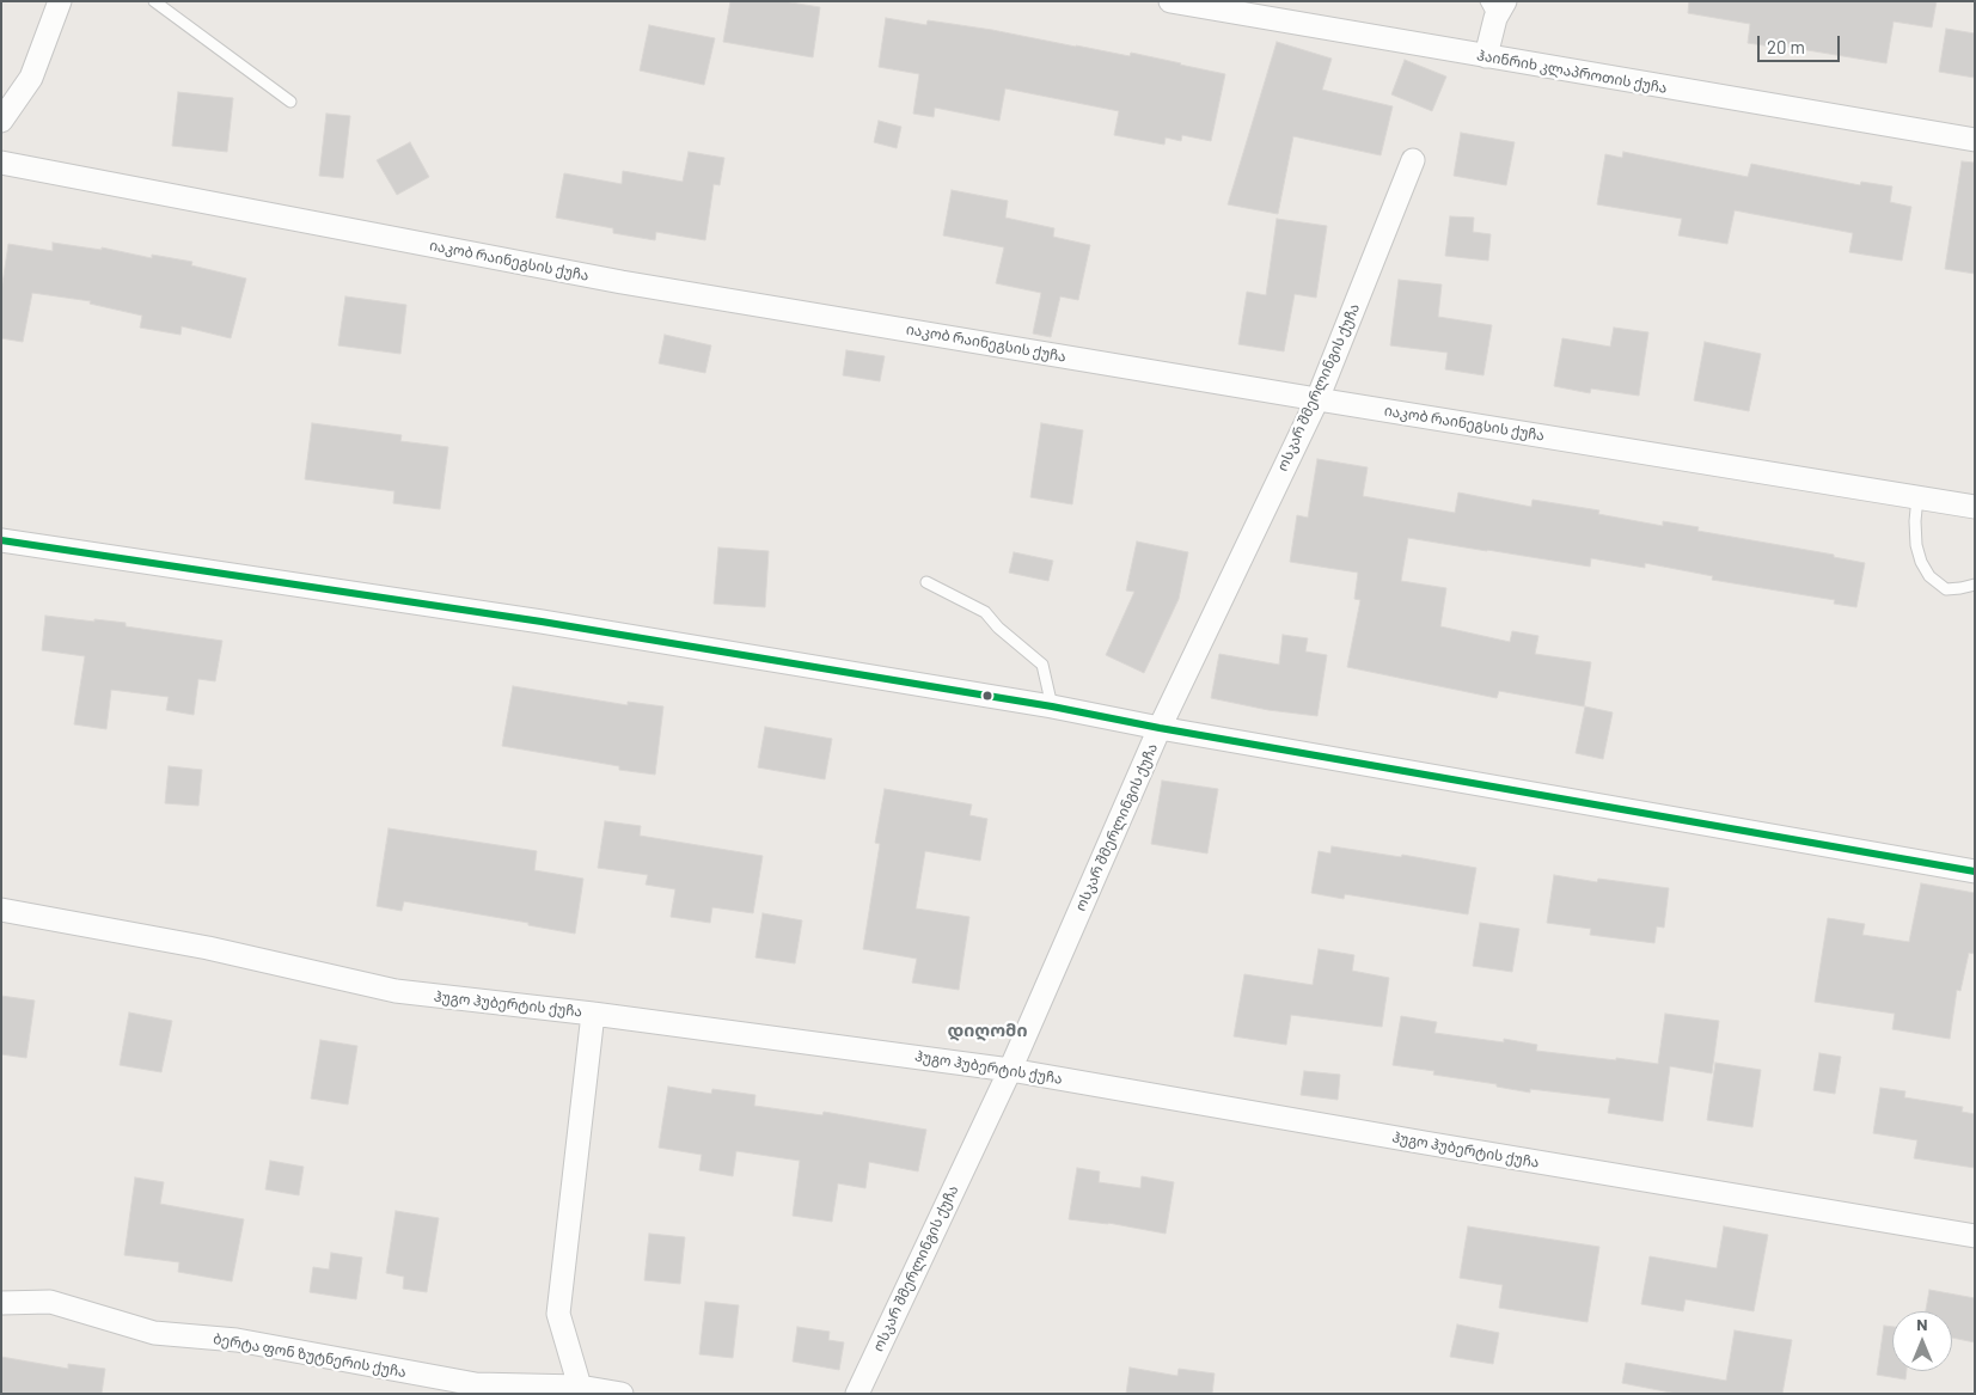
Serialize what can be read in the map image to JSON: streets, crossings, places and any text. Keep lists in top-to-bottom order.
{
  "streets": {
    "street": [
      "ჰაინრიხ კლაპროთის ქუჩა",
      "იაკობ რაინეგსის ქუჩა",
      "ოსკარ შმერლინგის ქუჩა",
      "ჰუგო ჰუბერტის ქუჩა",
      "ბერტა ფონ ზუტნერის ქუჩა"
    ]
  },
  "crossings": [
    ["იაკობ რაინეგსის ქუჩა", "ოსკარ შმერლინგის ქუჩა"],
    ["ოსკარ შმერლინგის ქუჩა", "ჰუგო ჰუბერტის ქუჩა"]
  ],
  "districts": ["დიღომი"],
  "scale_bar": "20 m",
  "north": "top"
}
